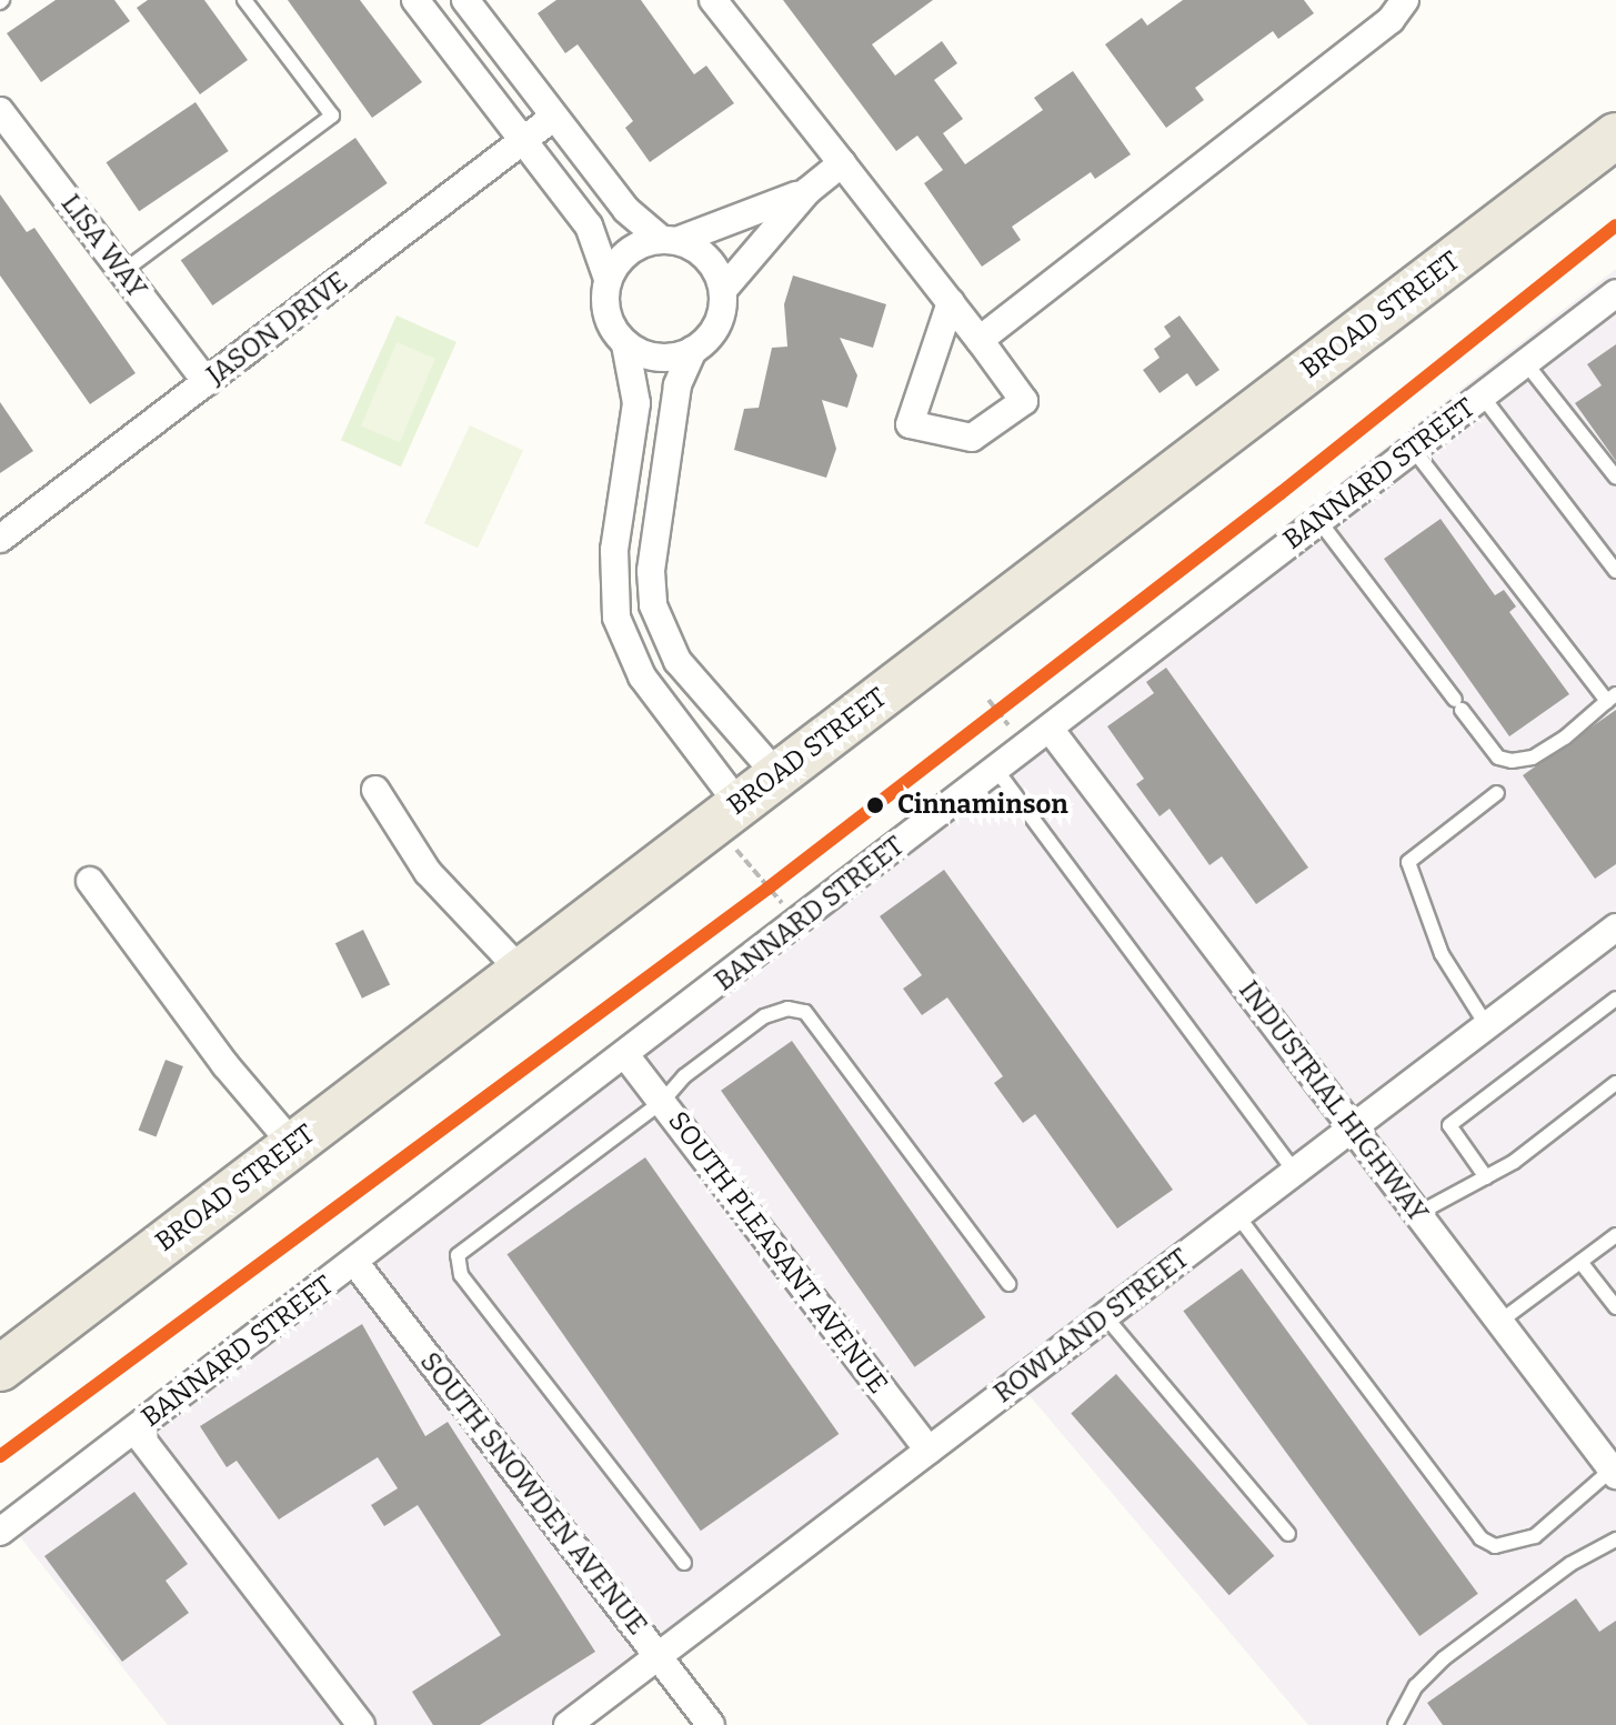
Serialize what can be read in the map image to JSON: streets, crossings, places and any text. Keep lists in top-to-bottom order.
{
  "streets": {
    "main road": ["BROAD STREET"],
    "street": [
      "LISA WAY",
      "JASON DRIVE",
      "BANNARD STREET",
      "INDUSTRIAL HIGHWAY",
      "SOUTH PLEASANT AVENUE",
      "ROWLAND STREET",
      "SOUTH SNOWDEN AVENUE"
    ]
  },
  "crossings": [
    ["LISA WAY", "JASON DRIVE"],
    ["BANNARD STREET", "INDUSTRIAL HIGHWAY"],
    ["BANNARD STREET", "SOUTH PLEASANT AVENUE"],
    ["BANNARD STREET", "SOUTH SNOWDEN AVENUE"],
    ["INDUSTRIAL HIGHWAY", "ROWLAND STREET"],
    ["SOUTH PLEASANT AVENUE", "ROWLAND STREET"],
    ["ROWLAND STREET", "SOUTH SNOWDEN AVENUE"]
  ],
  "places": ["Cinnaminson"]
}
